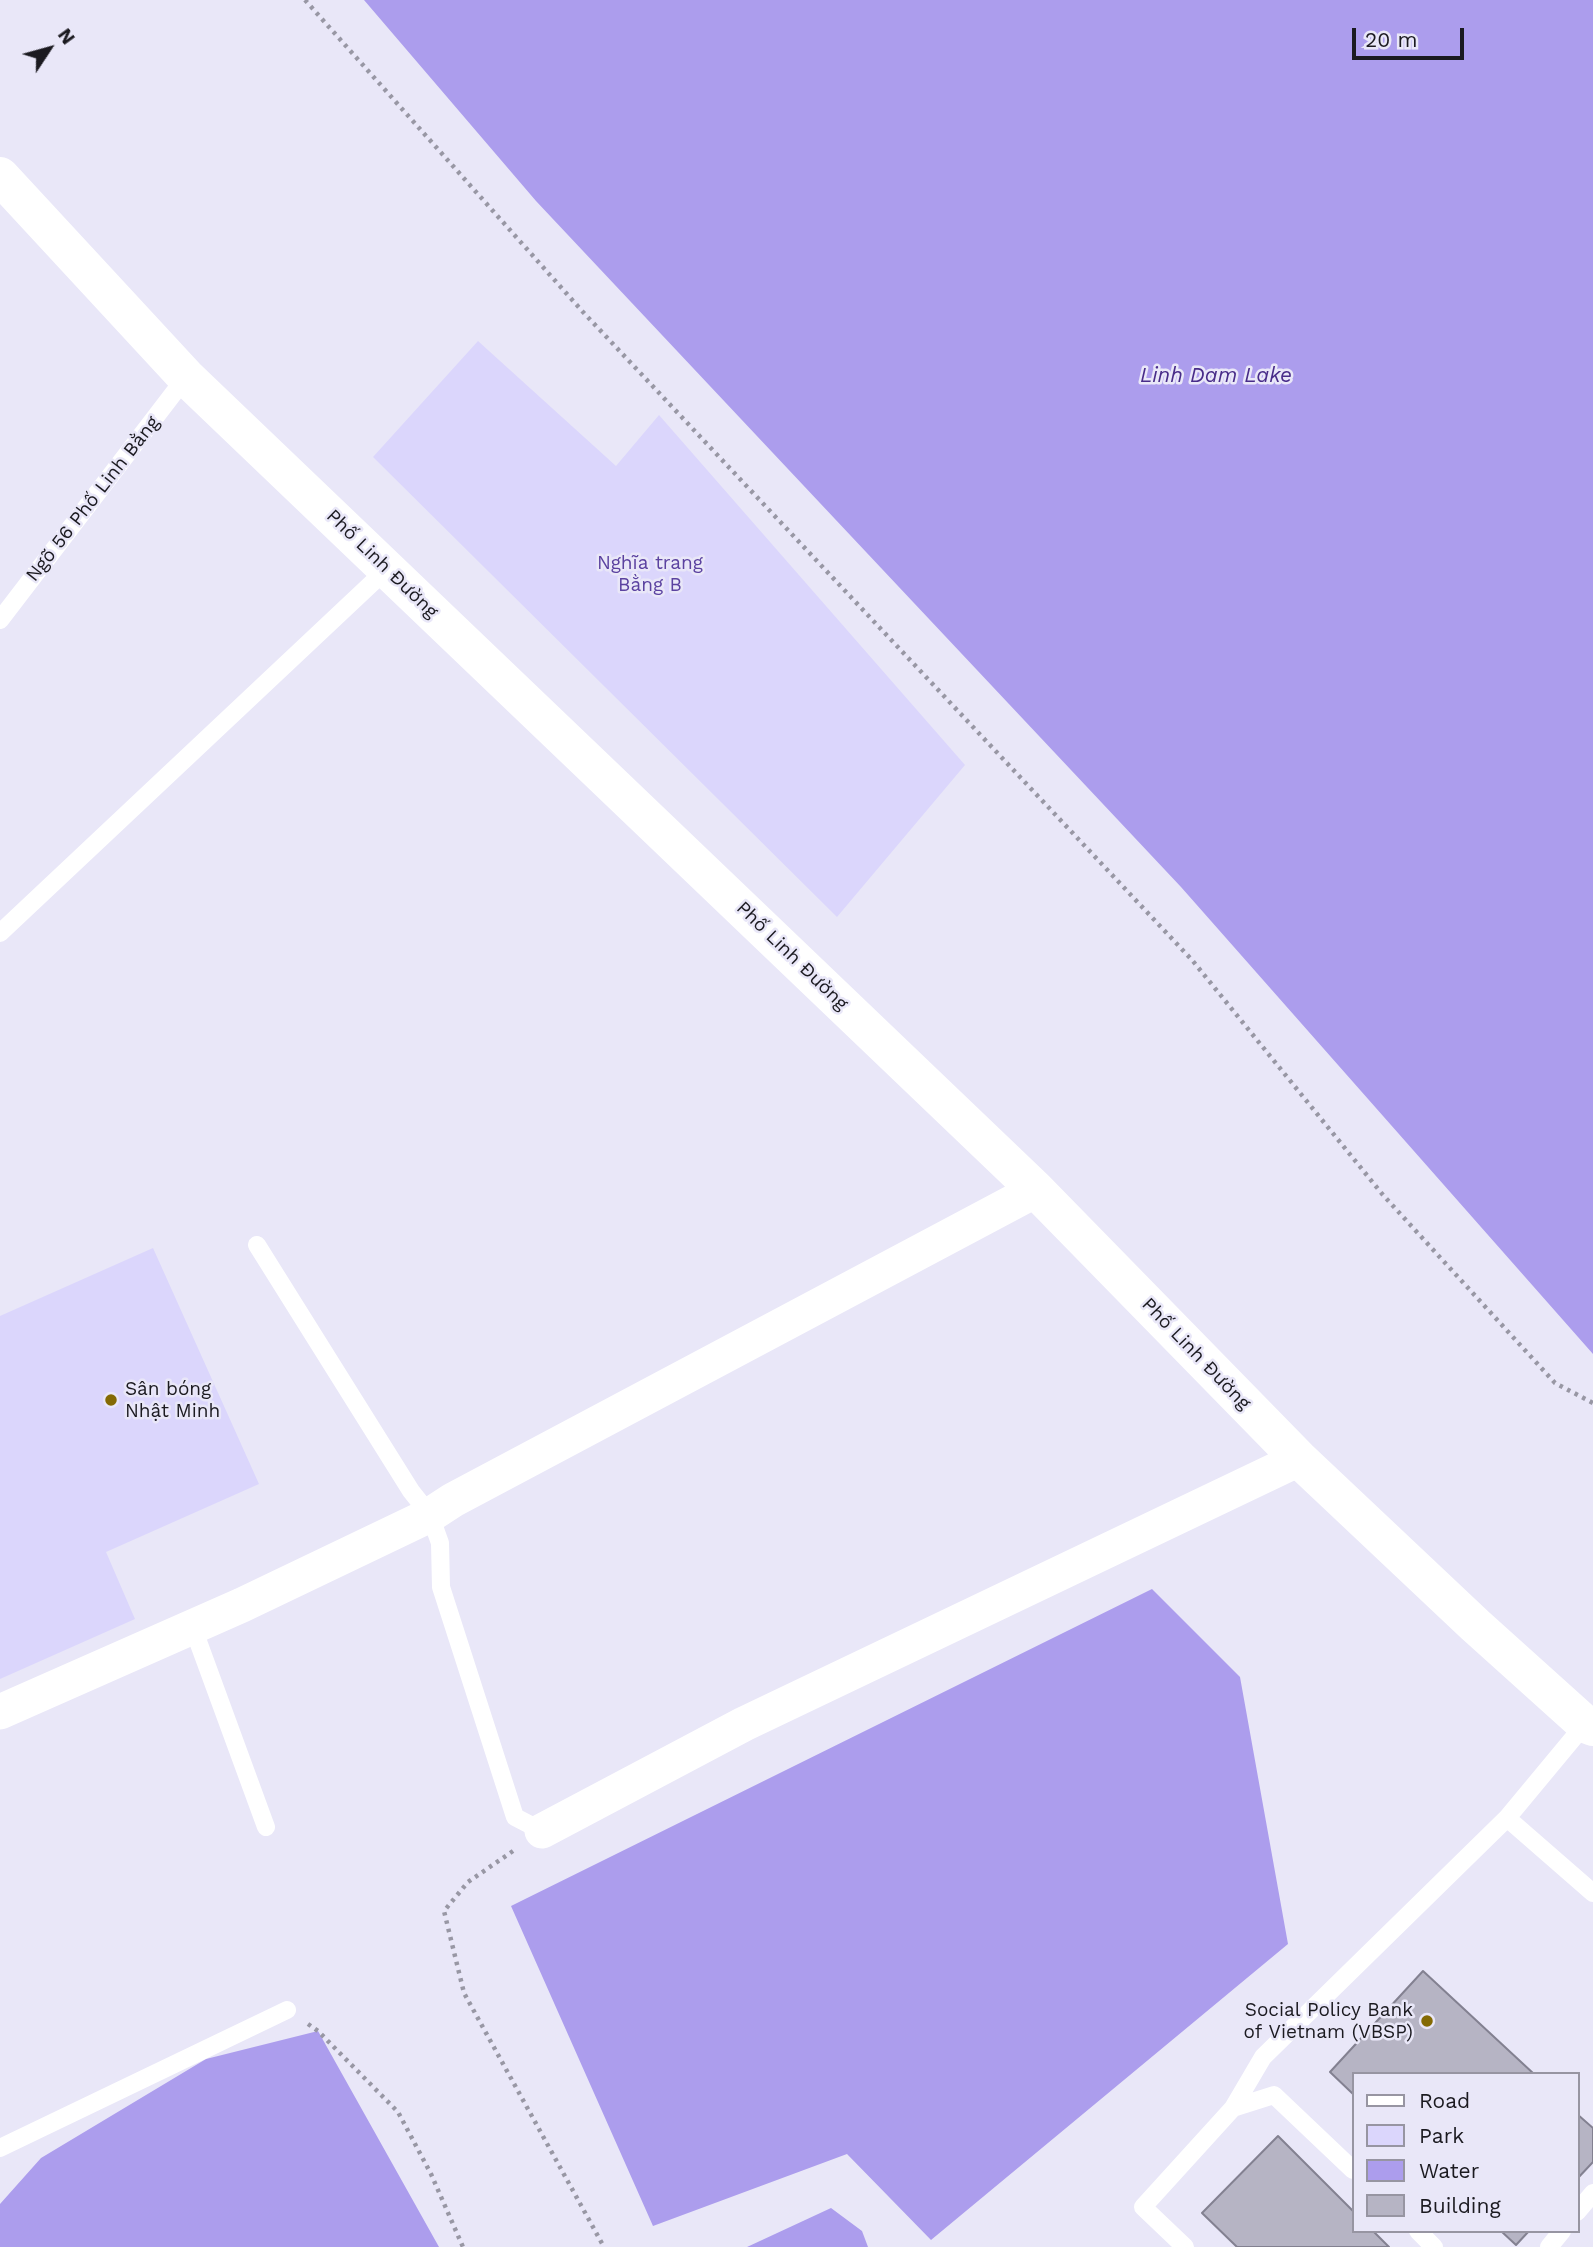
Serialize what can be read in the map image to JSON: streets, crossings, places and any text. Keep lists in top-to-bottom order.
{
  "streets": {
    "street": ["Phố Linh Đường"],
    "lane": ["Ngõ 56 Phố Linh Bằng"]
  },
  "crossings": [
    ["Ngõ 56 Phố Linh Bằng", "Phố Linh Đường"]
  ],
  "water": ["Linh Dam Lake"],
  "parks": ["Nghĩa trang Bằng B"],
  "places": ["Sân bóng Nhật Minh", "Social Policy Bank of Vietnam (VBSP)"],
  "legend": [
    "Road",
    "Park",
    "Water",
    "Building"
  ],
  "scale_bar": "20 m",
  "north": "top right"
}
